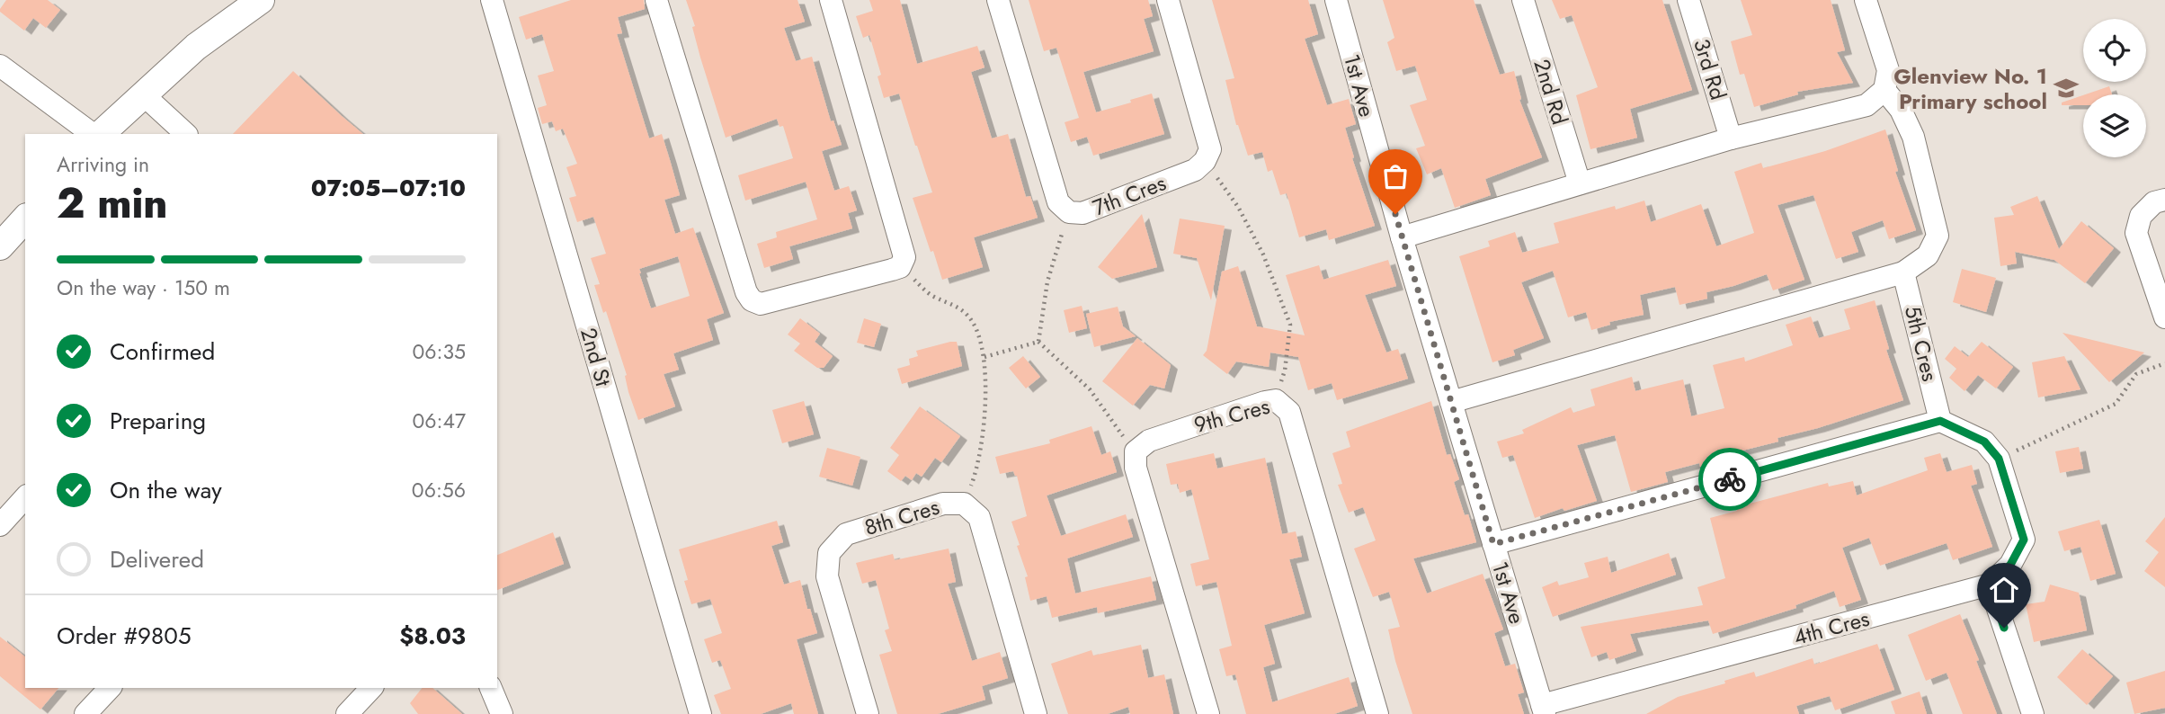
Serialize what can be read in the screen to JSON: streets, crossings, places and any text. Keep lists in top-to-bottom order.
{
  "streets": {
    "street": [
      "3rd Rd",
      "1st Ave",
      "2nd Rd",
      "7th Cres",
      "5th Cres",
      "2nd St",
      "9th Cres",
      "8th Cres",
      "4th Cres"
    ]
  },
  "crossings": [
    ["1st Ave", "4th Cres"]
  ],
  "places": {
    "school or university": ["Glenview No. 1 Primary school"]
  },
  "page": {
    "heading": ["2 min", "Arriving in", "07:05–07:10"],
    "panel": ["Order #9805", "$8.03"],
    "bar": "On the way · 150 m",
    "list": [
      ["Confirmed", "06:35"],
      ["Preparing", "06:47"],
      ["On the way", "06:56"],
      "Delivered"
    ]
  }
}
